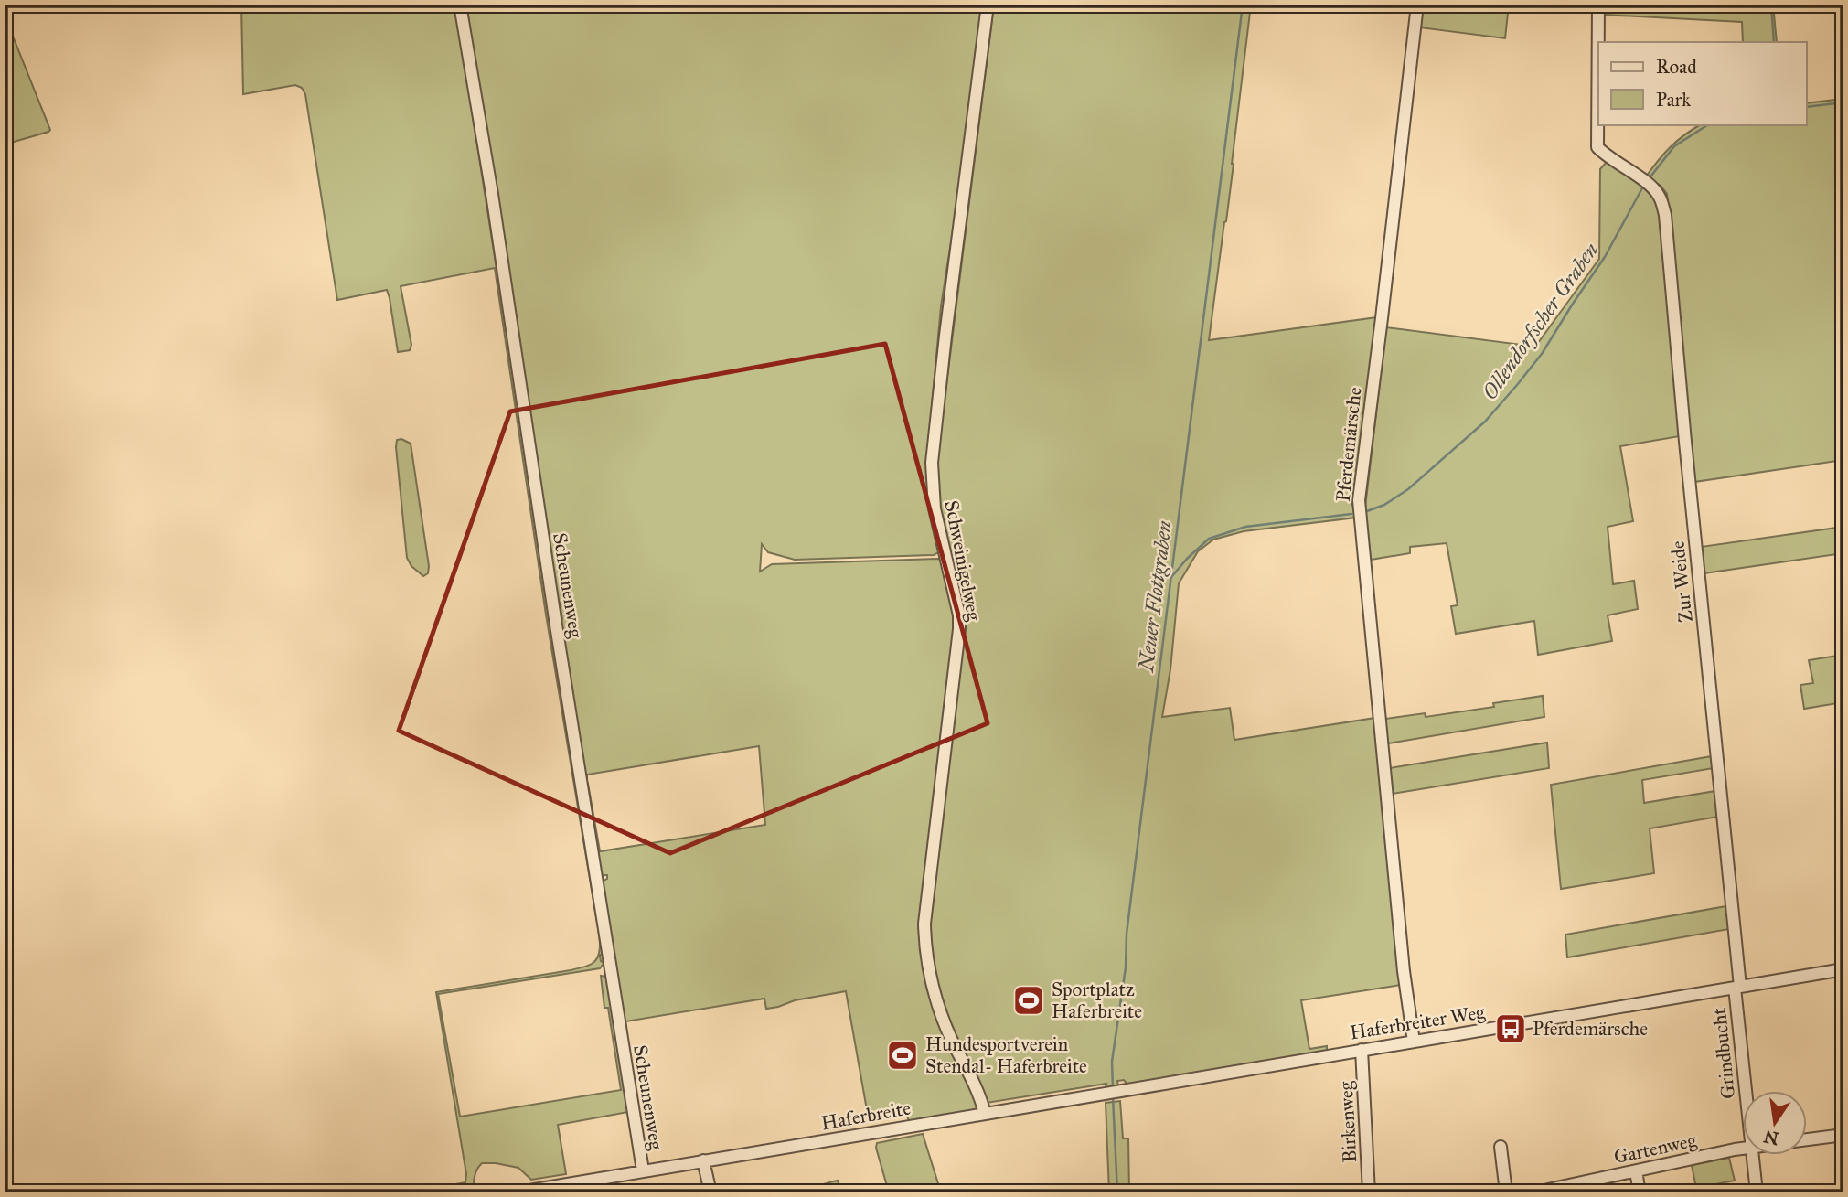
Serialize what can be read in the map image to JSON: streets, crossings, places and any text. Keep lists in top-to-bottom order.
{
  "streets": {
    "street": [
      "Pferdemärsche",
      "Schweinigelweg",
      "Zur Weide",
      "Scheunenweg",
      "Haferbreiter Weg",
      "Grindbucht",
      "Haferbreite",
      "Birkenweg",
      "Gartenweg"
    ]
  },
  "crossings": [
    ["Pferdemärsche", "Haferbreiter Weg"],
    ["Schweinigelweg", "Haferbreite"],
    ["Zur Weide", "Haferbreiter Weg"],
    ["Zur Weide", "Grindbucht"],
    ["Scheunenweg", "Haferbreite"],
    ["Haferbreiter Weg", "Grindbucht"],
    ["Haferbreiter Weg", "Haferbreite"],
    ["Haferbreiter Weg", "Birkenweg"]
  ],
  "water": ["Ollendorfscher Graben", "Neuer Flottgraben"],
  "places": {
    "sports": ["Sportplatz Haferbreite", "Hundesportverein Stendal- Haferbreite"],
    "bus stop": ["Pferdemärsche"]
  },
  "legend": ["Road", "Park"],
  "north": "bottom"
}
